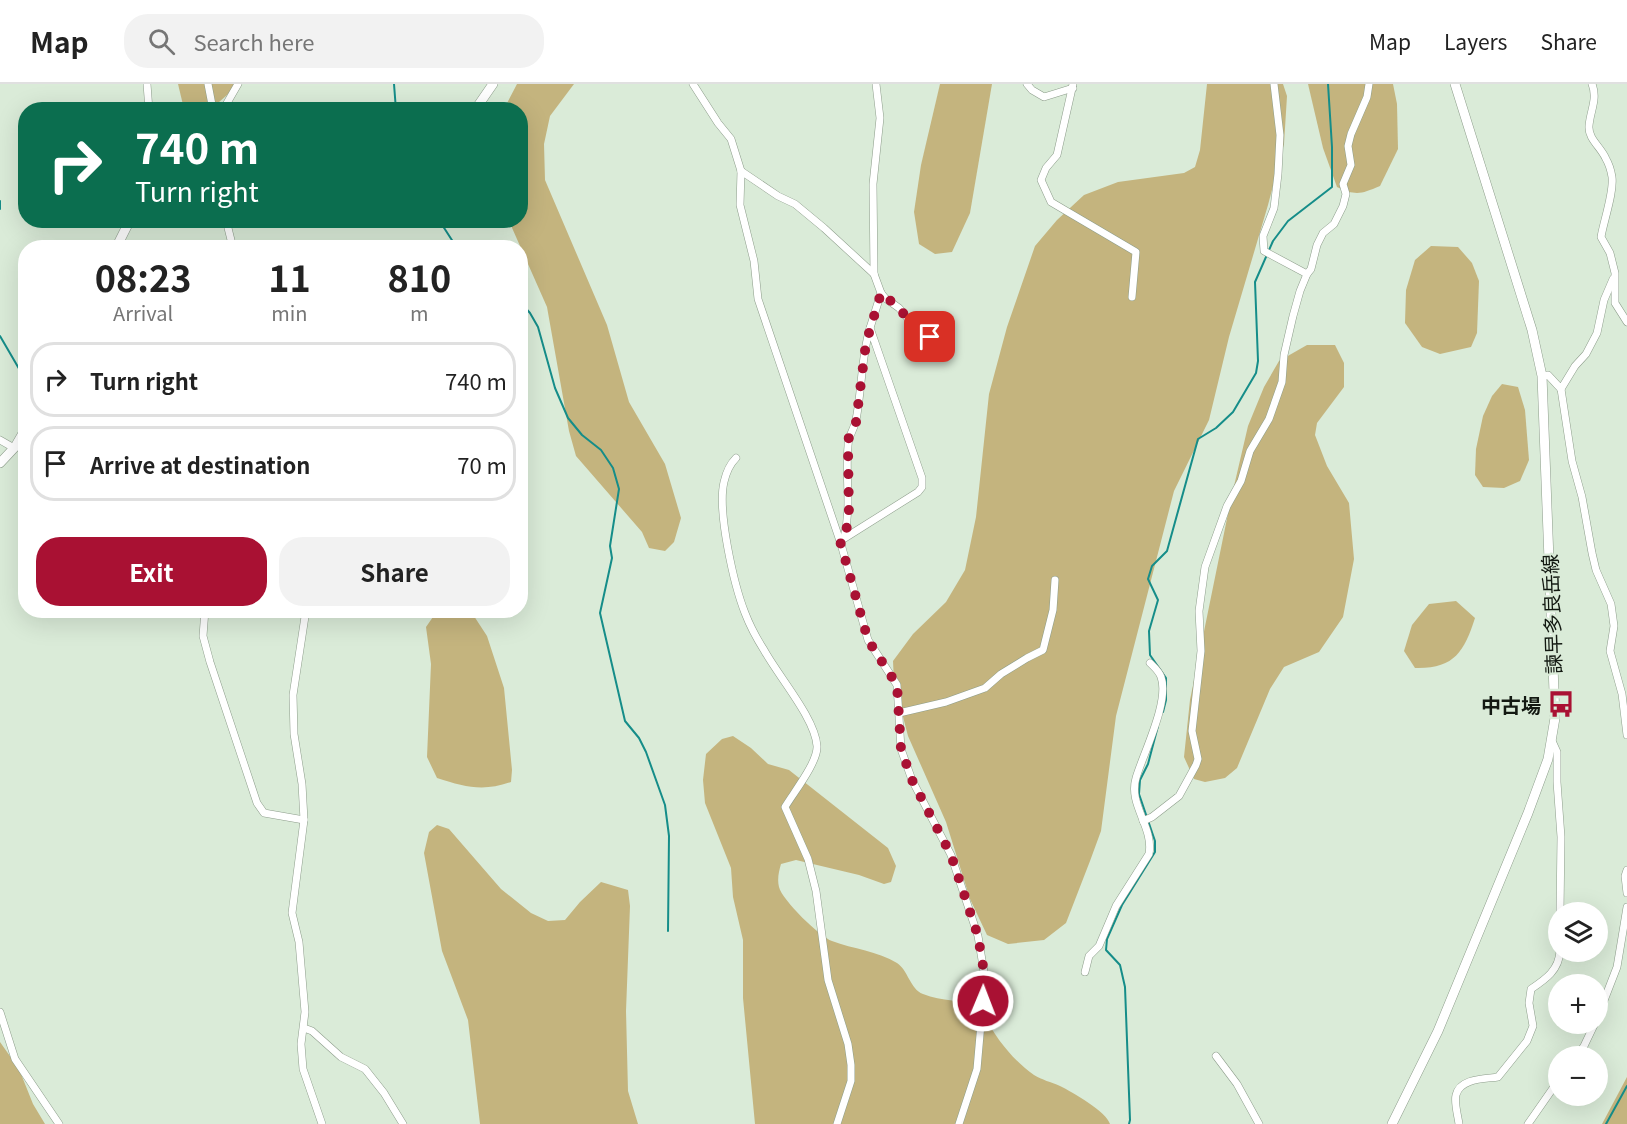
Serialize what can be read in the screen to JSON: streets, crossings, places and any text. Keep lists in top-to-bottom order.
{
  "streets": {
    "main road": ["諫早多良岳線"]
  },
  "places": {
    "bus stop": ["中古場"]
  },
  "page": {
    "header": "Map",
    "search": "Search here",
    "nav": ["Map", "Layers", "Share"],
    "turn": ["740 m", "Turn right"],
    "eta": [
      "08:23",
      "Arrival",
      "11",
      "min",
      "810",
      "m"
    ],
    "list": [
      {
        "name": "Turn right",
        "value": "740 m"
      },
      {
        "name": "Arrive at destination",
        "value": "70 m"
      }
    ],
    "buttons": ["Exit", "Share"],
    "map_buttons": ["+", "−"]
  }
}
